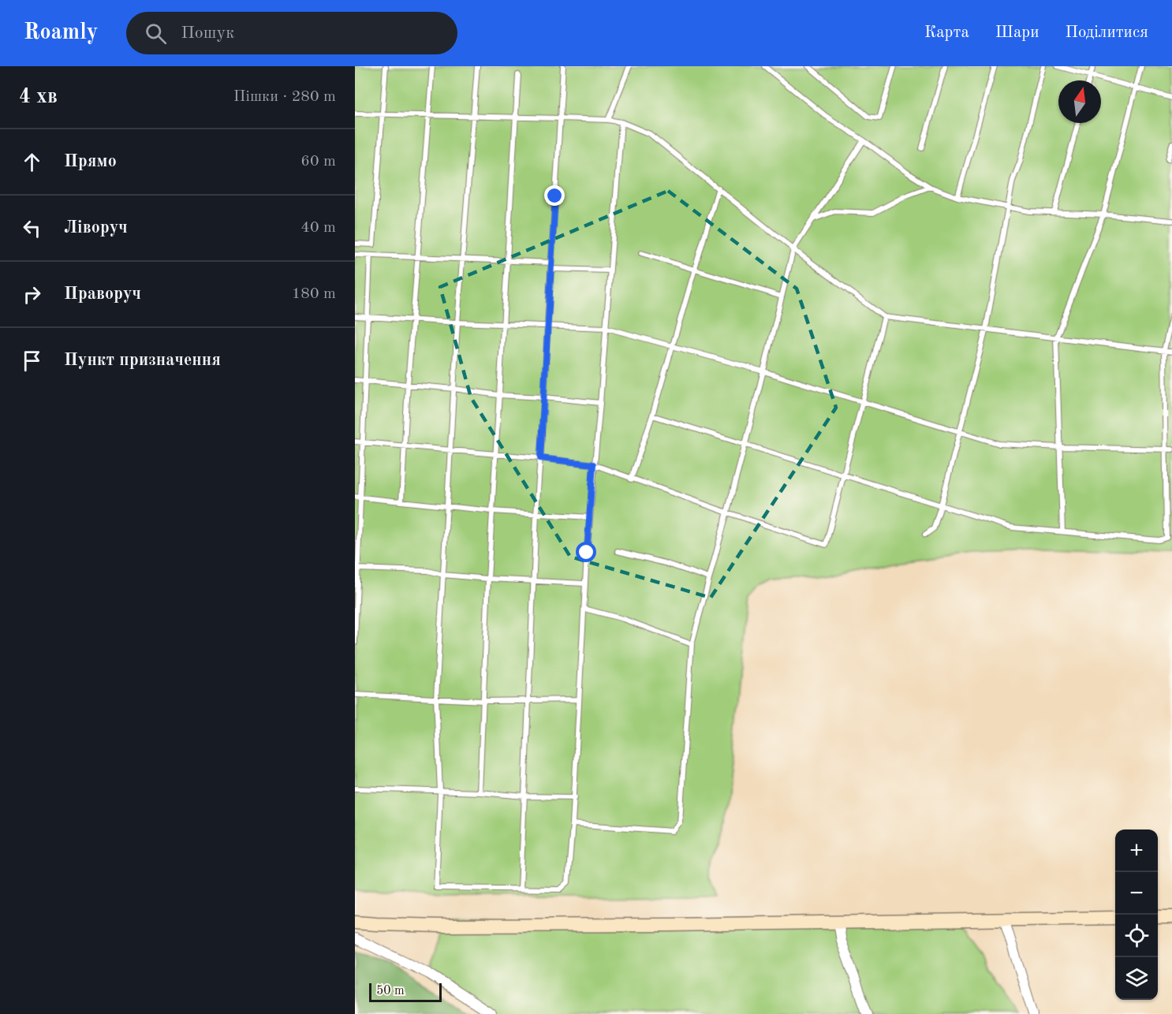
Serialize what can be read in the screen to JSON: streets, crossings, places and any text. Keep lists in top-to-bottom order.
{
  "scale_bar": "50 m",
  "north": "top",
  "page": {
    "header": "Roamly",
    "search": "Пошук",
    "nav": ["Карта", "Шари", "Поділитися"],
    "heading": ["4 хв", "Пішки · 280 m"],
    "list": [
      ["Прямо", "60 m"],
      ["Ліворуч", "40 m"],
      ["Праворуч", "180 m"],
      "Пункт призначення"
    ],
    "map_buttons": ["+", "−"],
    "scale": "50 m"
  }
}
